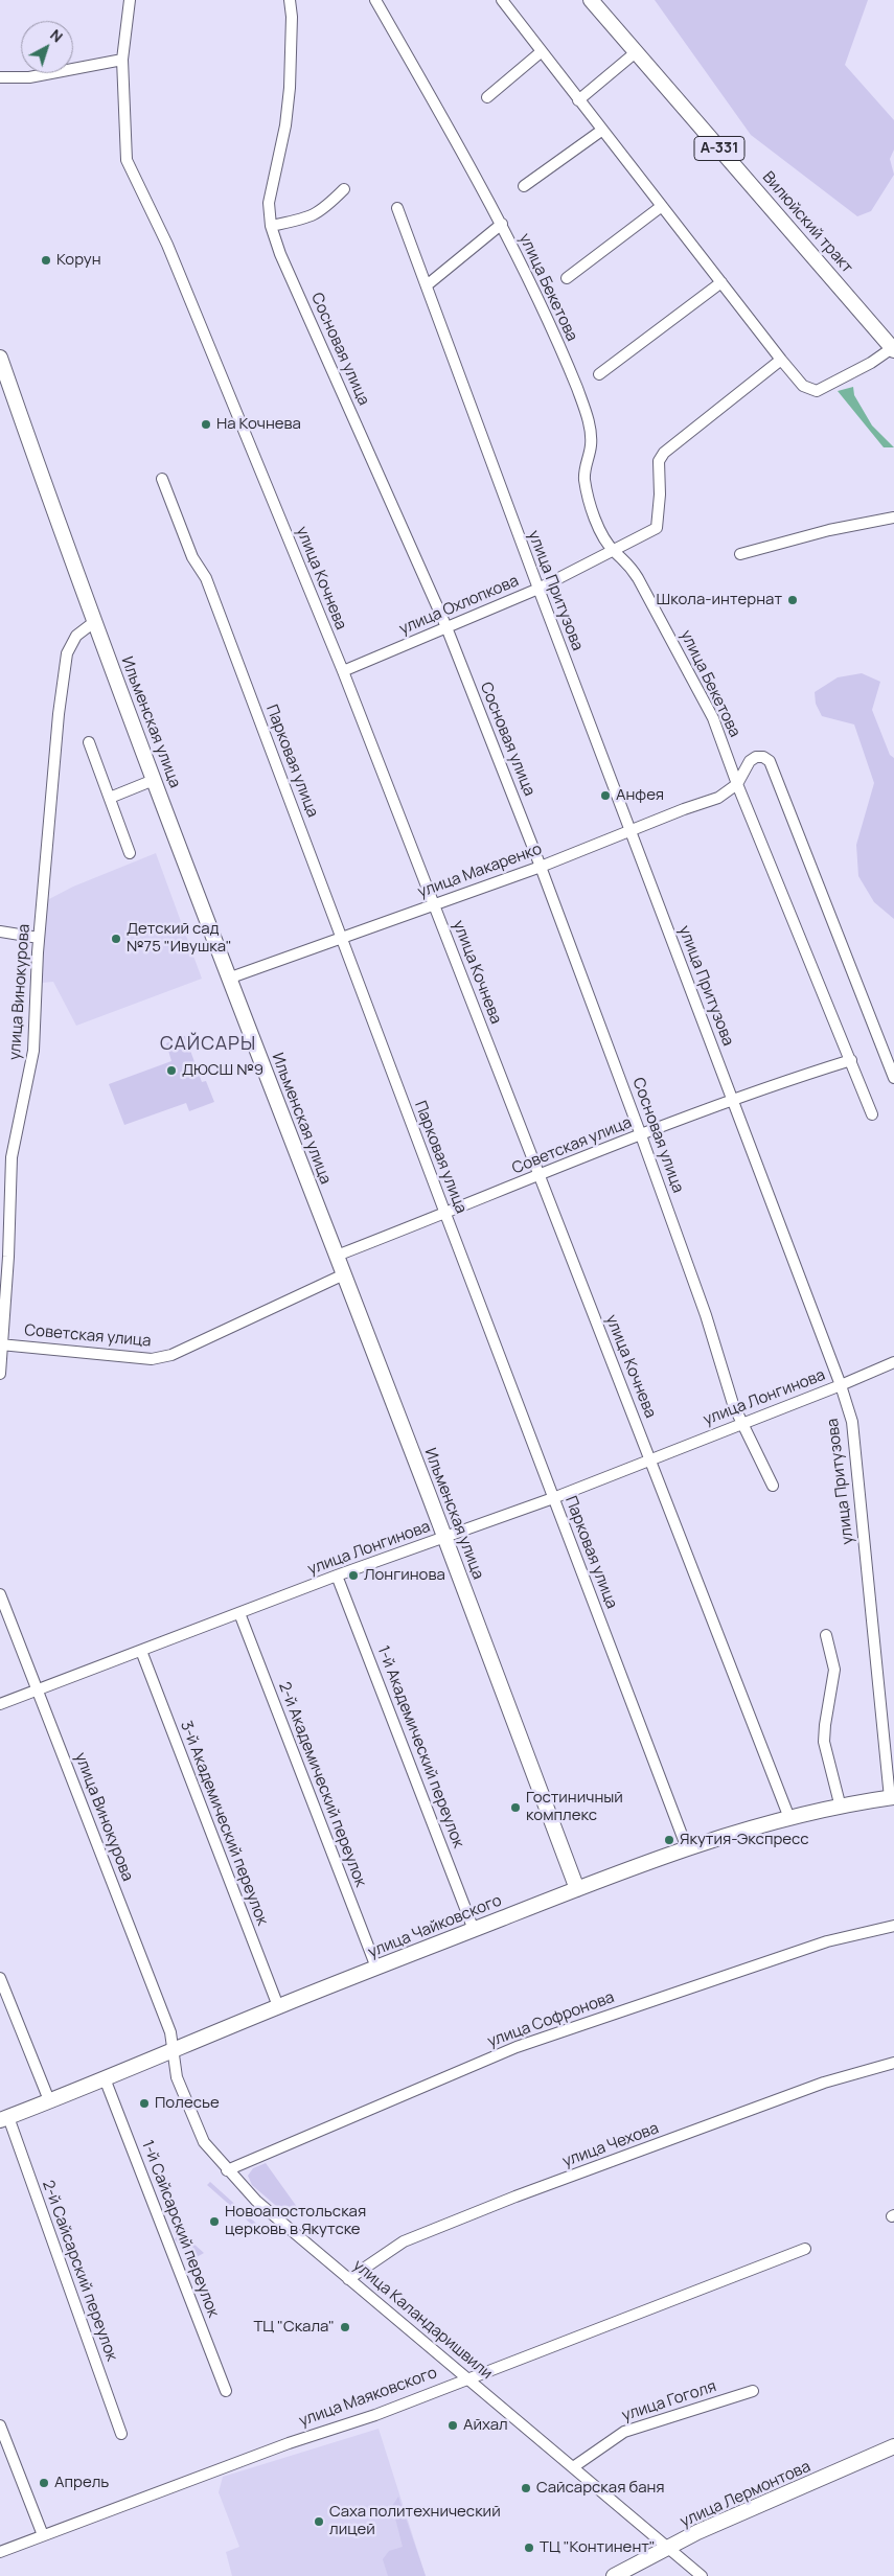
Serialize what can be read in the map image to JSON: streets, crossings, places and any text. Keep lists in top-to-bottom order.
{
  "streets": {
    "main road": [
      "А-331",
      "Вилюйский тракт",
      "Ильменская улица",
      "улица Чайковского",
      "улица Лермонтова"
    ],
    "street": [
      "улица Бекетова",
      "Сосновая улица",
      "улица Кочнева",
      "улица Притузова",
      "улица Охлопкова",
      "Парковая улица",
      "улица Макаренко",
      "улица Винокурова",
      "Советская улица",
      "улица Лонгинова",
      "1-й Академический переулок",
      "2-й Академический переулок",
      "3-й Академический переулок",
      "улица Софронова",
      "улица Чехова",
      "1-й Сайсарский переулок",
      "2-й Сайсарский переулок",
      "улица Каландаришвили",
      "улица Маяковского",
      "улица Гоголя"
    ]
  },
  "crossings": [
    ["улица Бекетова", "улица Охлопкова"],
    ["улица Бекетова", "улица Макаренко"],
    ["улица Бекетова", "Советская улица"],
    ["Сосновая улица", "улица Охлопкова"],
    ["Сосновая улица", "улица Макаренко"],
    ["Сосновая улица", "Советская улица"],
    ["Сосновая улица", "улица Лонгинова"],
    ["улица Кочнева", "улица Охлопкова"],
    ["улица Кочнева", "улица Макаренко"],
    ["улица Кочнева", "Советская улица"],
    ["улица Кочнева", "улица Лонгинова"],
    ["улица Кочнева", "улица Чайковского"],
    ["улица Притузова", "улица Охлопкова"],
    ["улица Притузова", "улица Макаренко"],
    ["улица Притузова", "Советская улица"],
    ["улица Притузова", "улица Лонгинова"],
    ["улица Притузова", "улица Чайковского"],
    ["Ильменская улица", "улица Макаренко"],
    ["Ильменская улица", "улица Винокурова"],
    ["Ильменская улица", "Советская улица"],
    ["Ильменская улица", "улица Лонгинова"],
    ["Ильменская улица", "улица Чайковского"],
    ["Парковая улица", "улица Макаренко"],
    ["Парковая улица", "Советская улица"],
    ["Парковая улица", "улица Лонгинова"],
    ["Парковая улица", "улица Чайковского"],
    ["улица Винокурова", "Советская улица"],
    ["улица Винокурова", "улица Лонгинова"],
    ["улица Винокурова", "улица Чайковского"],
    ["улица Винокурова", "улица Каландаришвили"],
    ["улица Лонгинова", "1-й Академический переулок"],
    ["улица Лонгинова", "2-й Академический переулок"],
    ["улица Лонгинова", "3-й Академический переулок"],
    ["1-й Академический переулок", "улица Чайковского"],
    ["2-й Академический переулок", "улица Чайковского"],
    ["3-й Академический переулок", "улица Чайковского"],
    ["улица Чайковского", "1-й Сайсарский переулок"],
    ["улица Чайковского", "2-й Сайсарский переулок"],
    ["улица Чайковского", "улица Каландаришвили"],
    ["улица Софронова", "улица Каландаришвили"],
    ["улица Чехова", "улица Каландаришвили"],
    ["улица Каландаришвили", "улица Маяковского"],
    ["улица Каландаришвили", "улица Гоголя"],
    ["улица Каландаришвили", "улица Лермонтова"]
  ],
  "districts": ["САЙСАРЫ"],
  "places": [
    "Корун",
    "На Кочнева",
    "Школа-интернат",
    "Анфея",
    "Детский сад №75 \"Ивушка\"",
    "ДЮСШ №9",
    "Лонгинова",
    "Гостиничный комплекс",
    "Якутия-Экспресс",
    "Полесье",
    "Новоапостольская церковь в Якутске",
    "ТЦ \"Скала\"",
    "Айхал",
    "Апрель",
    "Сайсарская баня",
    "Саха политехнический лицей",
    "ТЦ \"Континент\""
  ],
  "north": "top right"
}
